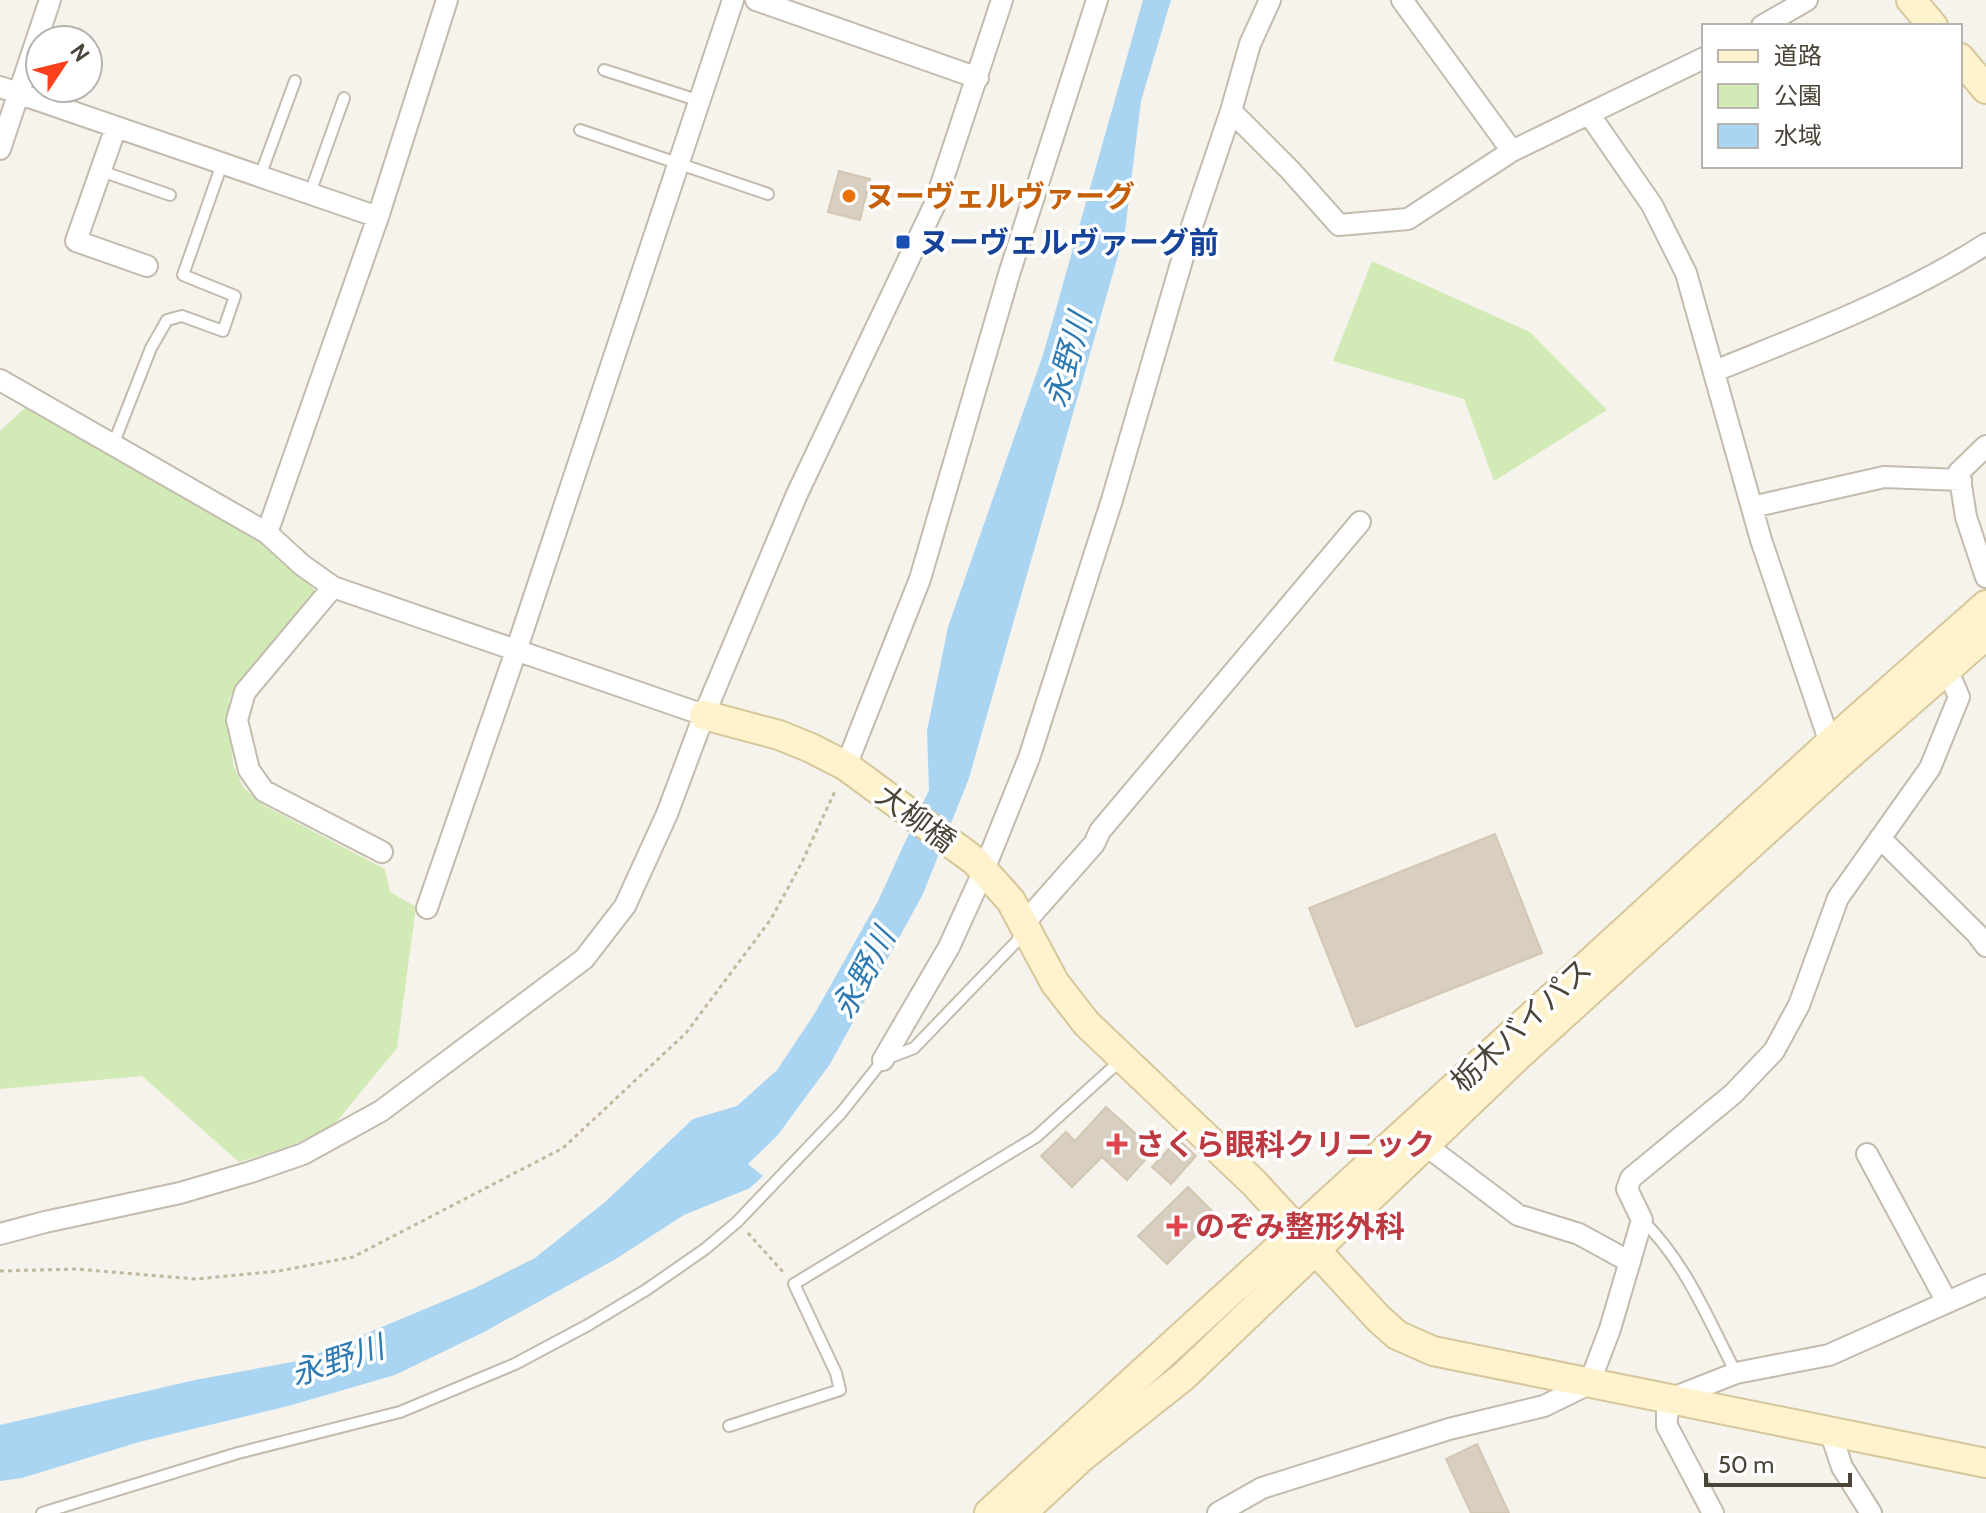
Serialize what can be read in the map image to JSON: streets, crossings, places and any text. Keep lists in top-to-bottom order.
{
  "streets": {
    "main road": ["大柳橋", "栃木バイパス"]
  },
  "crossings": [
    ["大柳橋", "栃木バイパス"]
  ],
  "water": ["永野川"],
  "places": {
    "other": ["ヌーヴェルヴァーグ"],
    "transit": ["ヌーヴェルヴァーグ前"],
    "health": ["さくら眼科クリニック", "のぞみ整形外科"]
  },
  "legend": ["道路", "公園", "水域"],
  "scale_bar": "50 m",
  "north": "top right"
}
